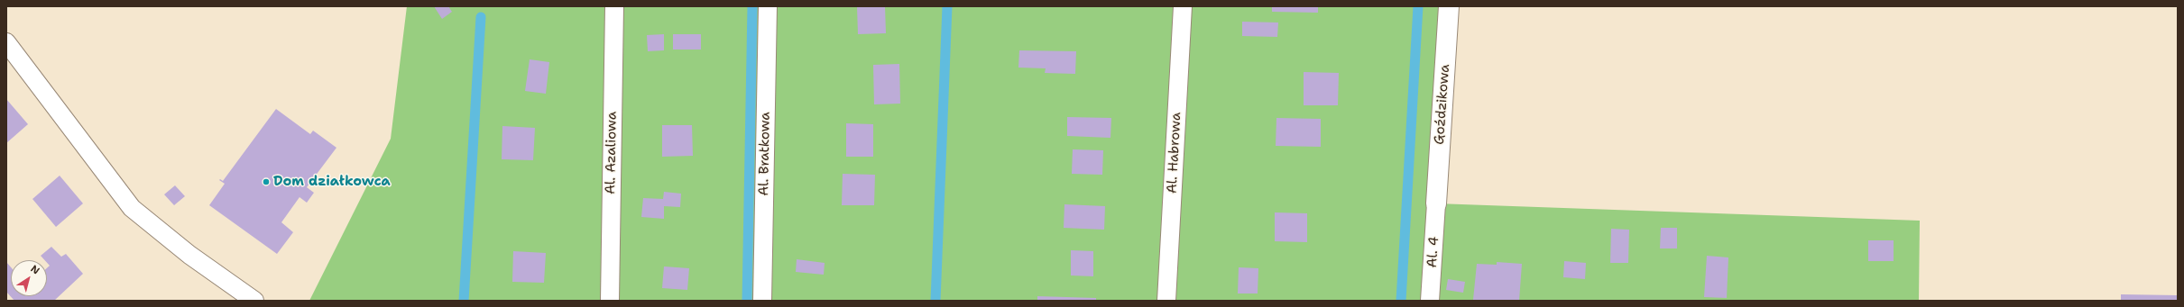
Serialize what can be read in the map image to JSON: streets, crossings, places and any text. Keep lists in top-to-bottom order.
{
  "streets": {
    "street": ["Goździkowa"],
    "lane": [
      "Al. Azaliowa",
      "Al. Habrowa",
      "Al. Bratkowa",
      "Al. 4"
    ]
  },
  "crossings": [
    ["Goździkowa", "Al. 4"]
  ],
  "places": ["Dom działkowca"],
  "north": "top right"
}
